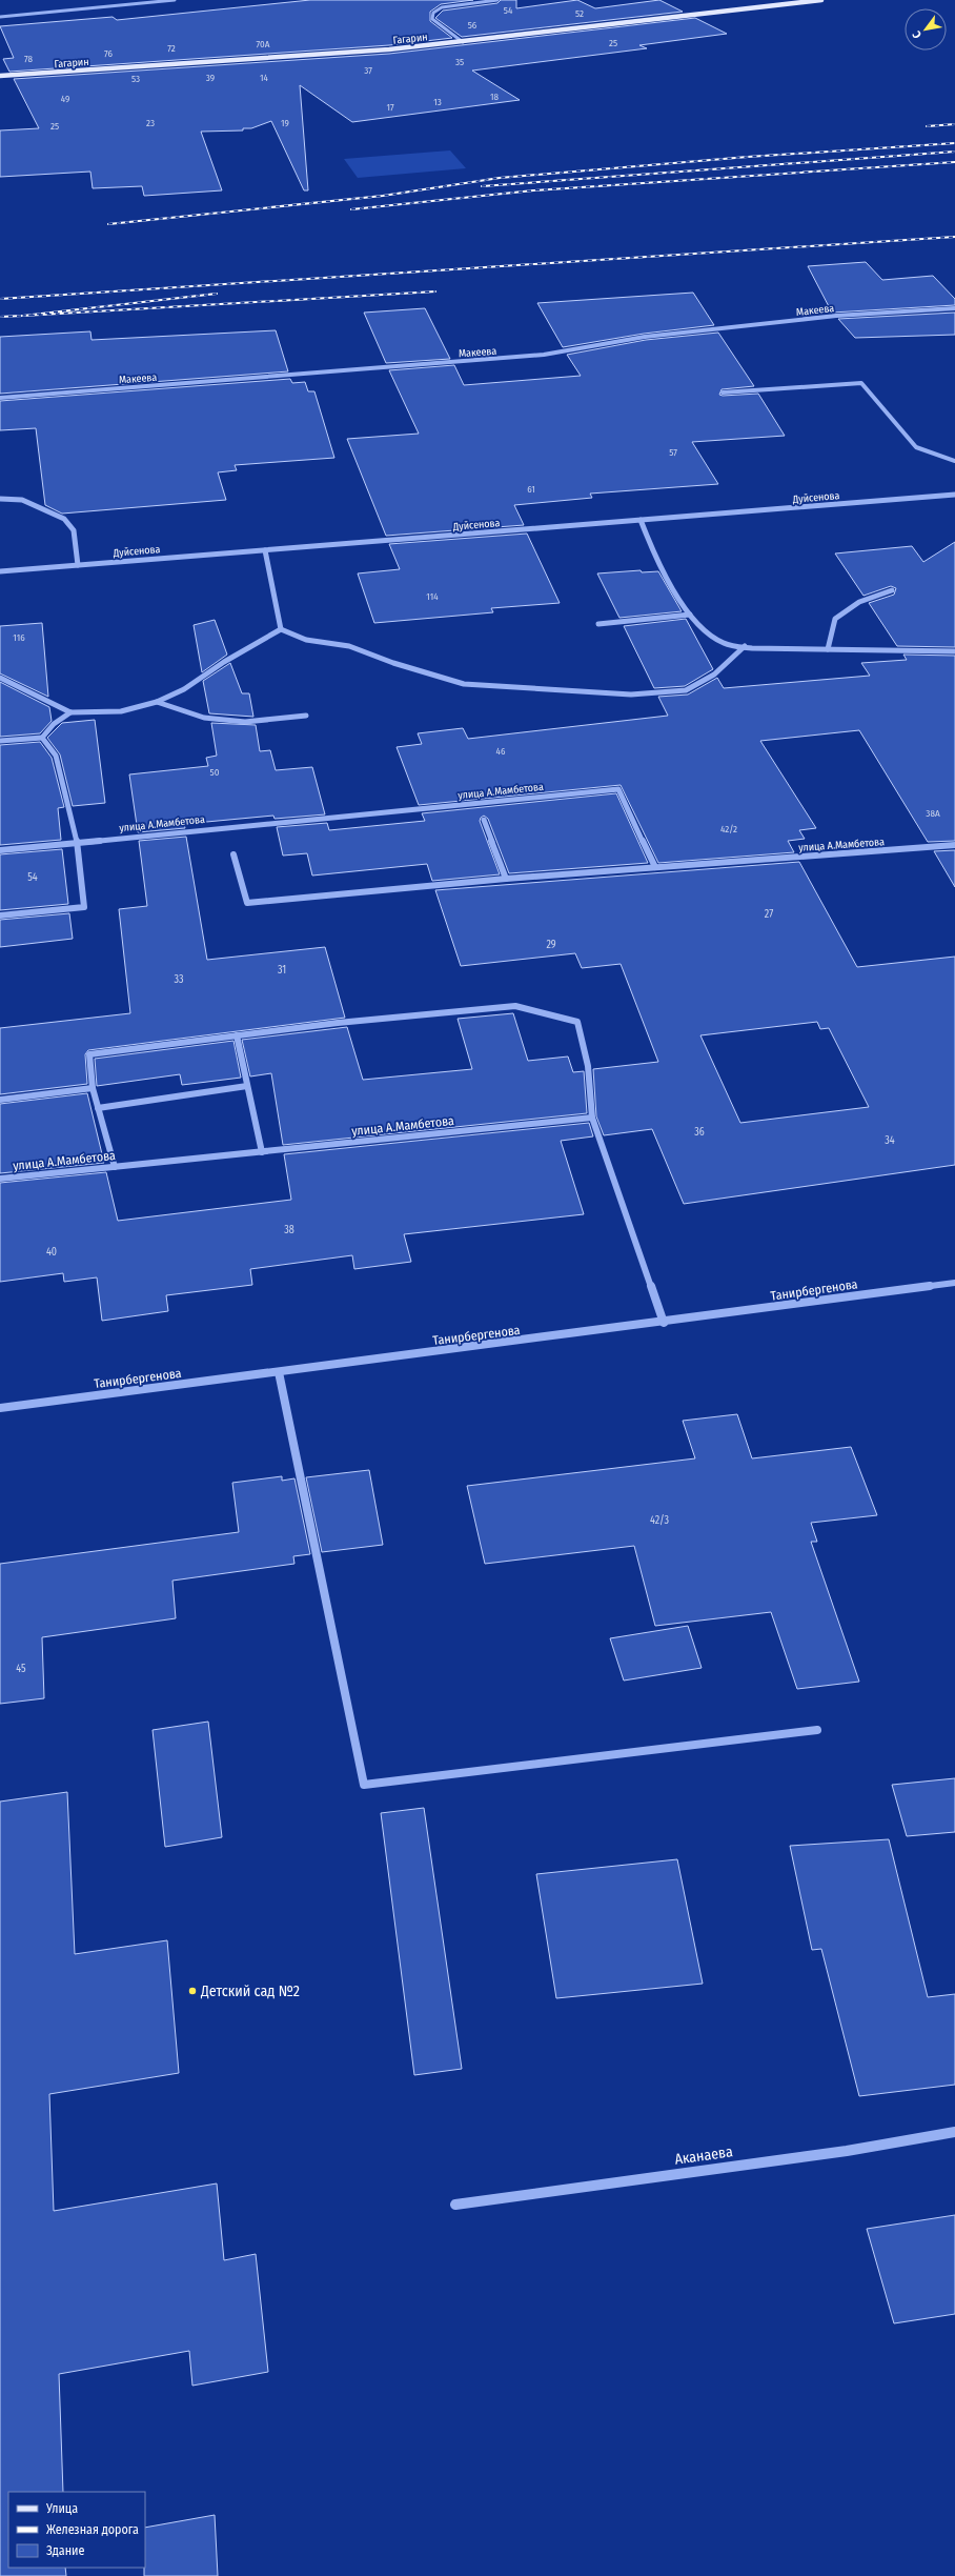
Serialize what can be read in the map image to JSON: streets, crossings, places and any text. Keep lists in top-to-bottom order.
{
  "streets": {
    "main road": ["Гагарин"],
    "street": [
      "Макеева",
      "Дуйсенова",
      "улица А.Мамбетова",
      "Танирбергенова",
      "Аканаева"
    ]
  },
  "places": ["Детский сад №2"],
  "house_numbers": [
    "54",
    "52",
    "56",
    "25",
    "70А",
    "72",
    "76",
    "78",
    "35",
    "37",
    "39",
    "14",
    "53",
    "18",
    "49",
    "13",
    "17",
    "23",
    "19",
    "25",
    "57",
    "61",
    "114",
    "116",
    "46",
    "50",
    "38А",
    "42/2",
    "54",
    "27",
    "29",
    "31",
    "33",
    "36",
    "34",
    "38",
    "40",
    "42/3",
    "45"
  ],
  "legend": ["Улица", "Железная дорога", "Здание"],
  "north": "bottom left"
}
